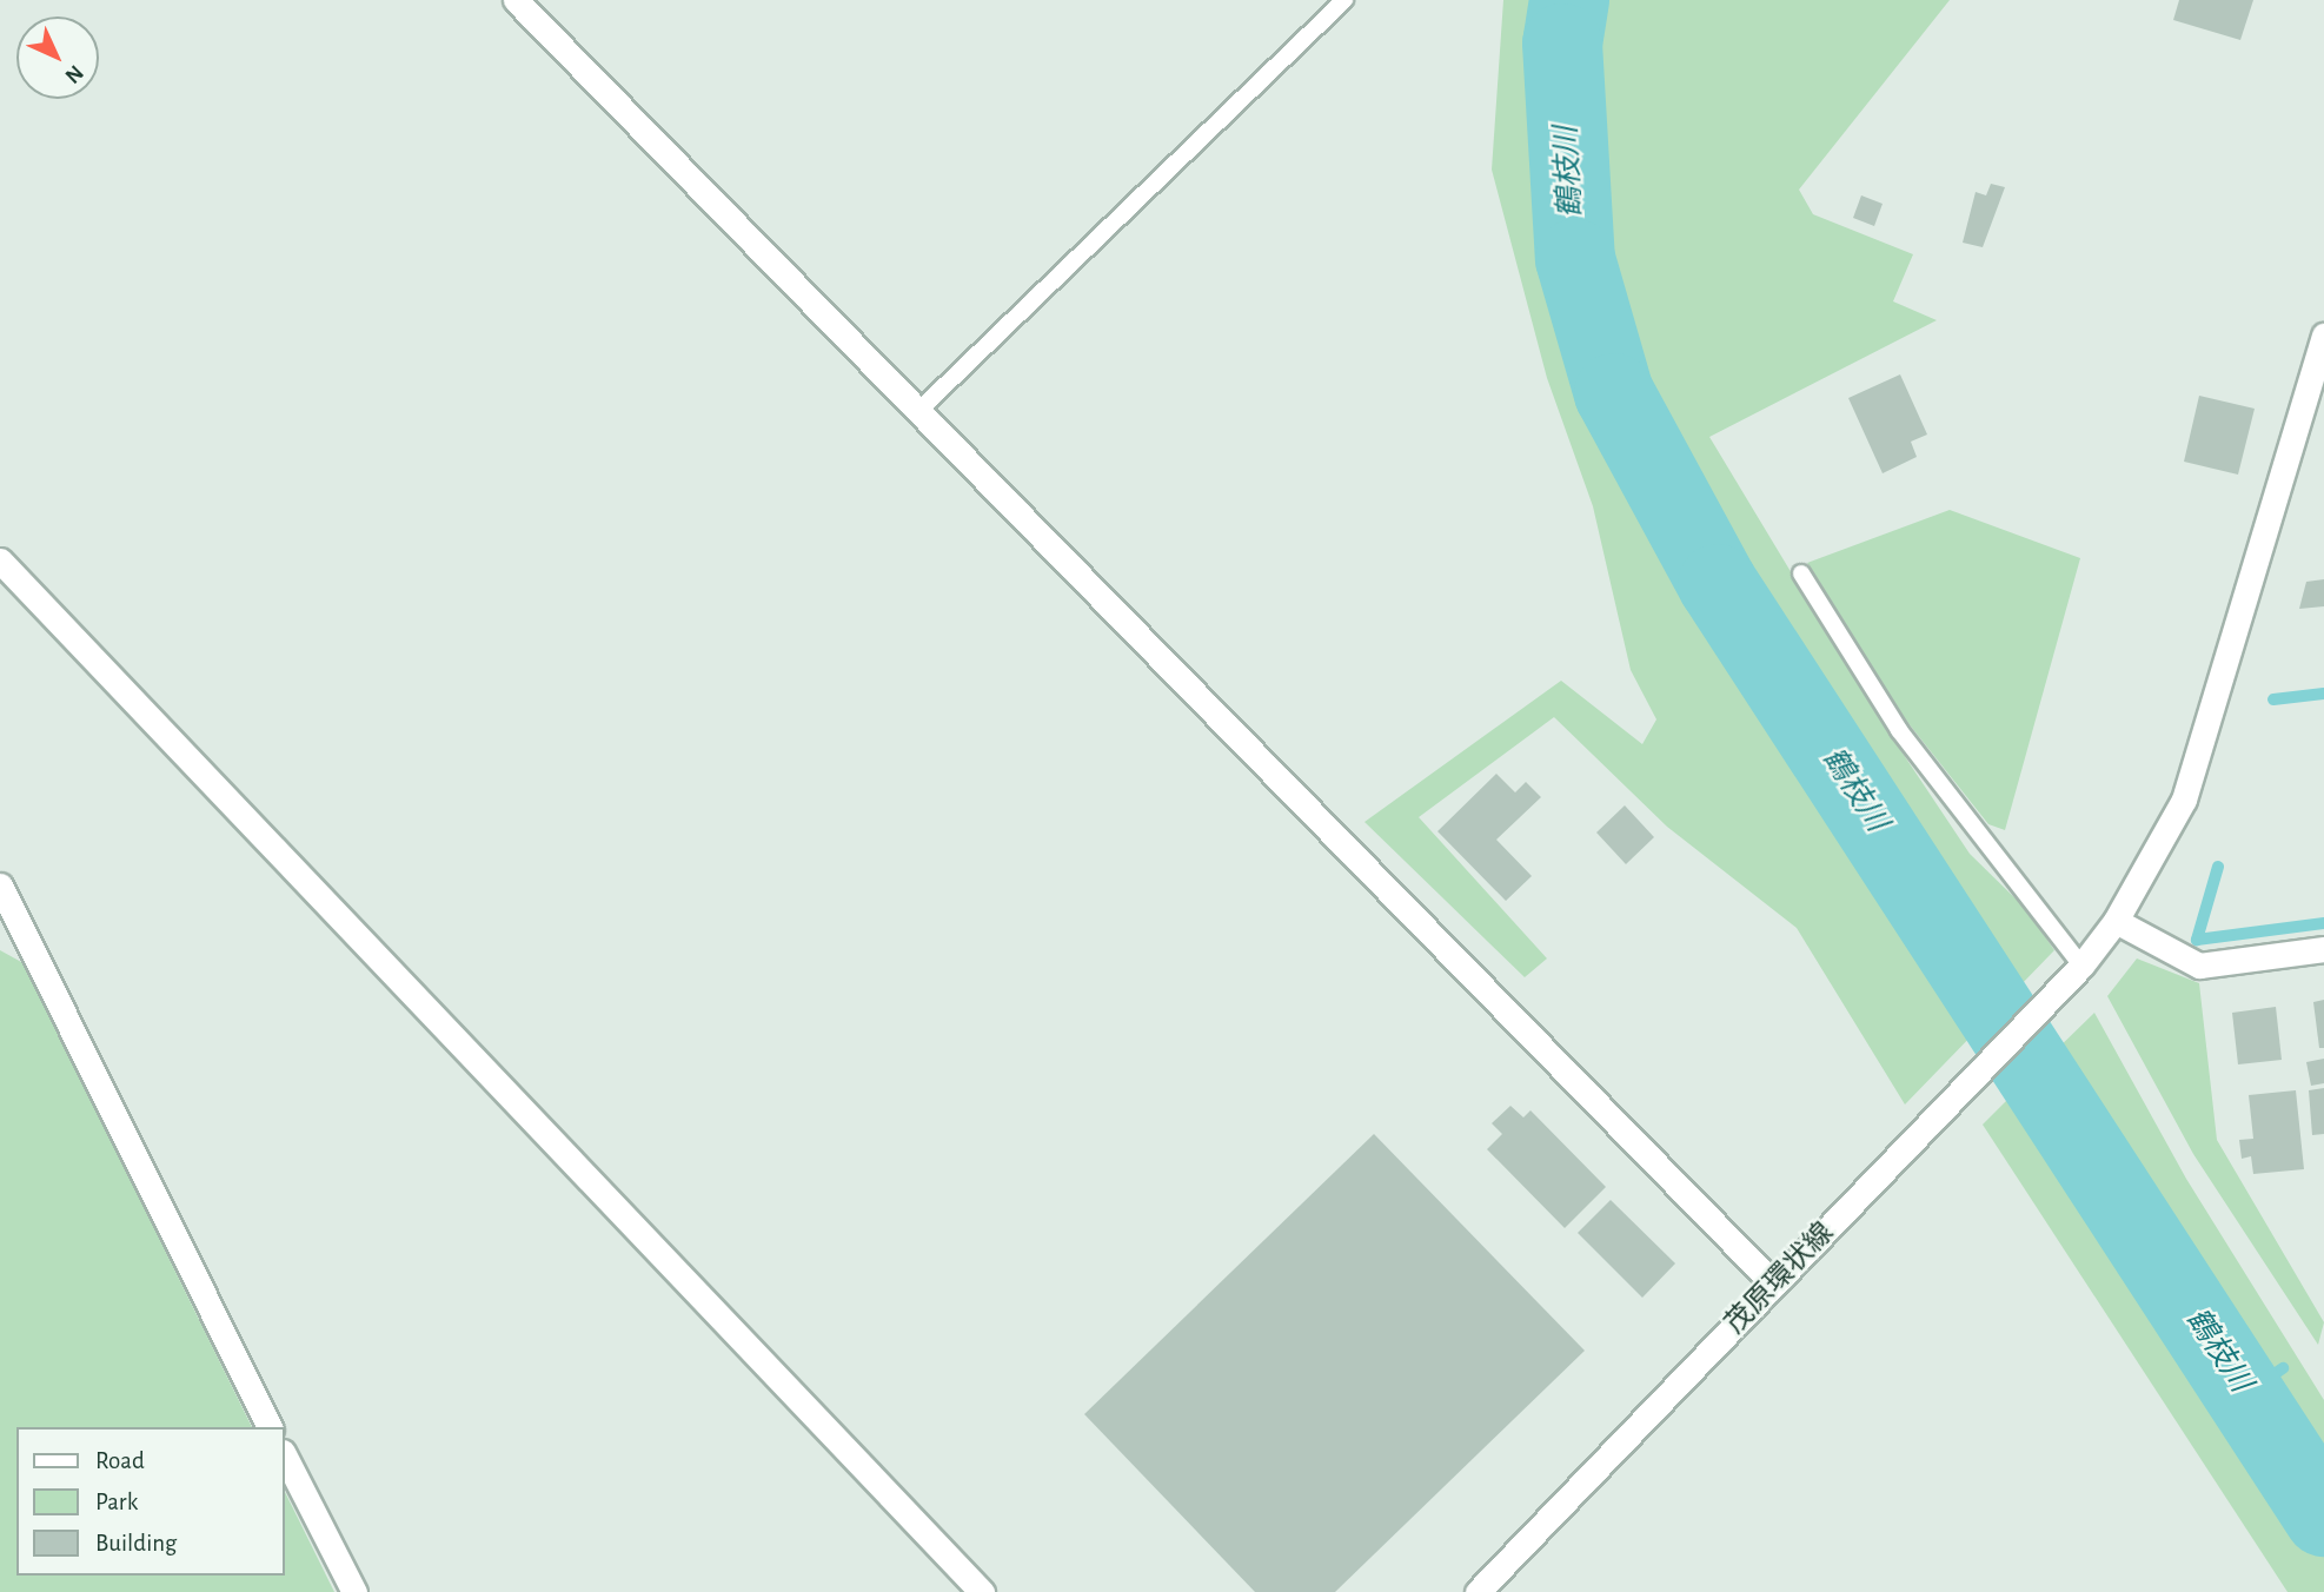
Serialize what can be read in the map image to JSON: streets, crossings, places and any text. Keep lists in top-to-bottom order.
{
  "streets": {
    "street": ["茂原環状線"]
  },
  "water": ["鶴枝川"],
  "legend": ["Road", "Park", "Building"],
  "north": "bottom right"
}
